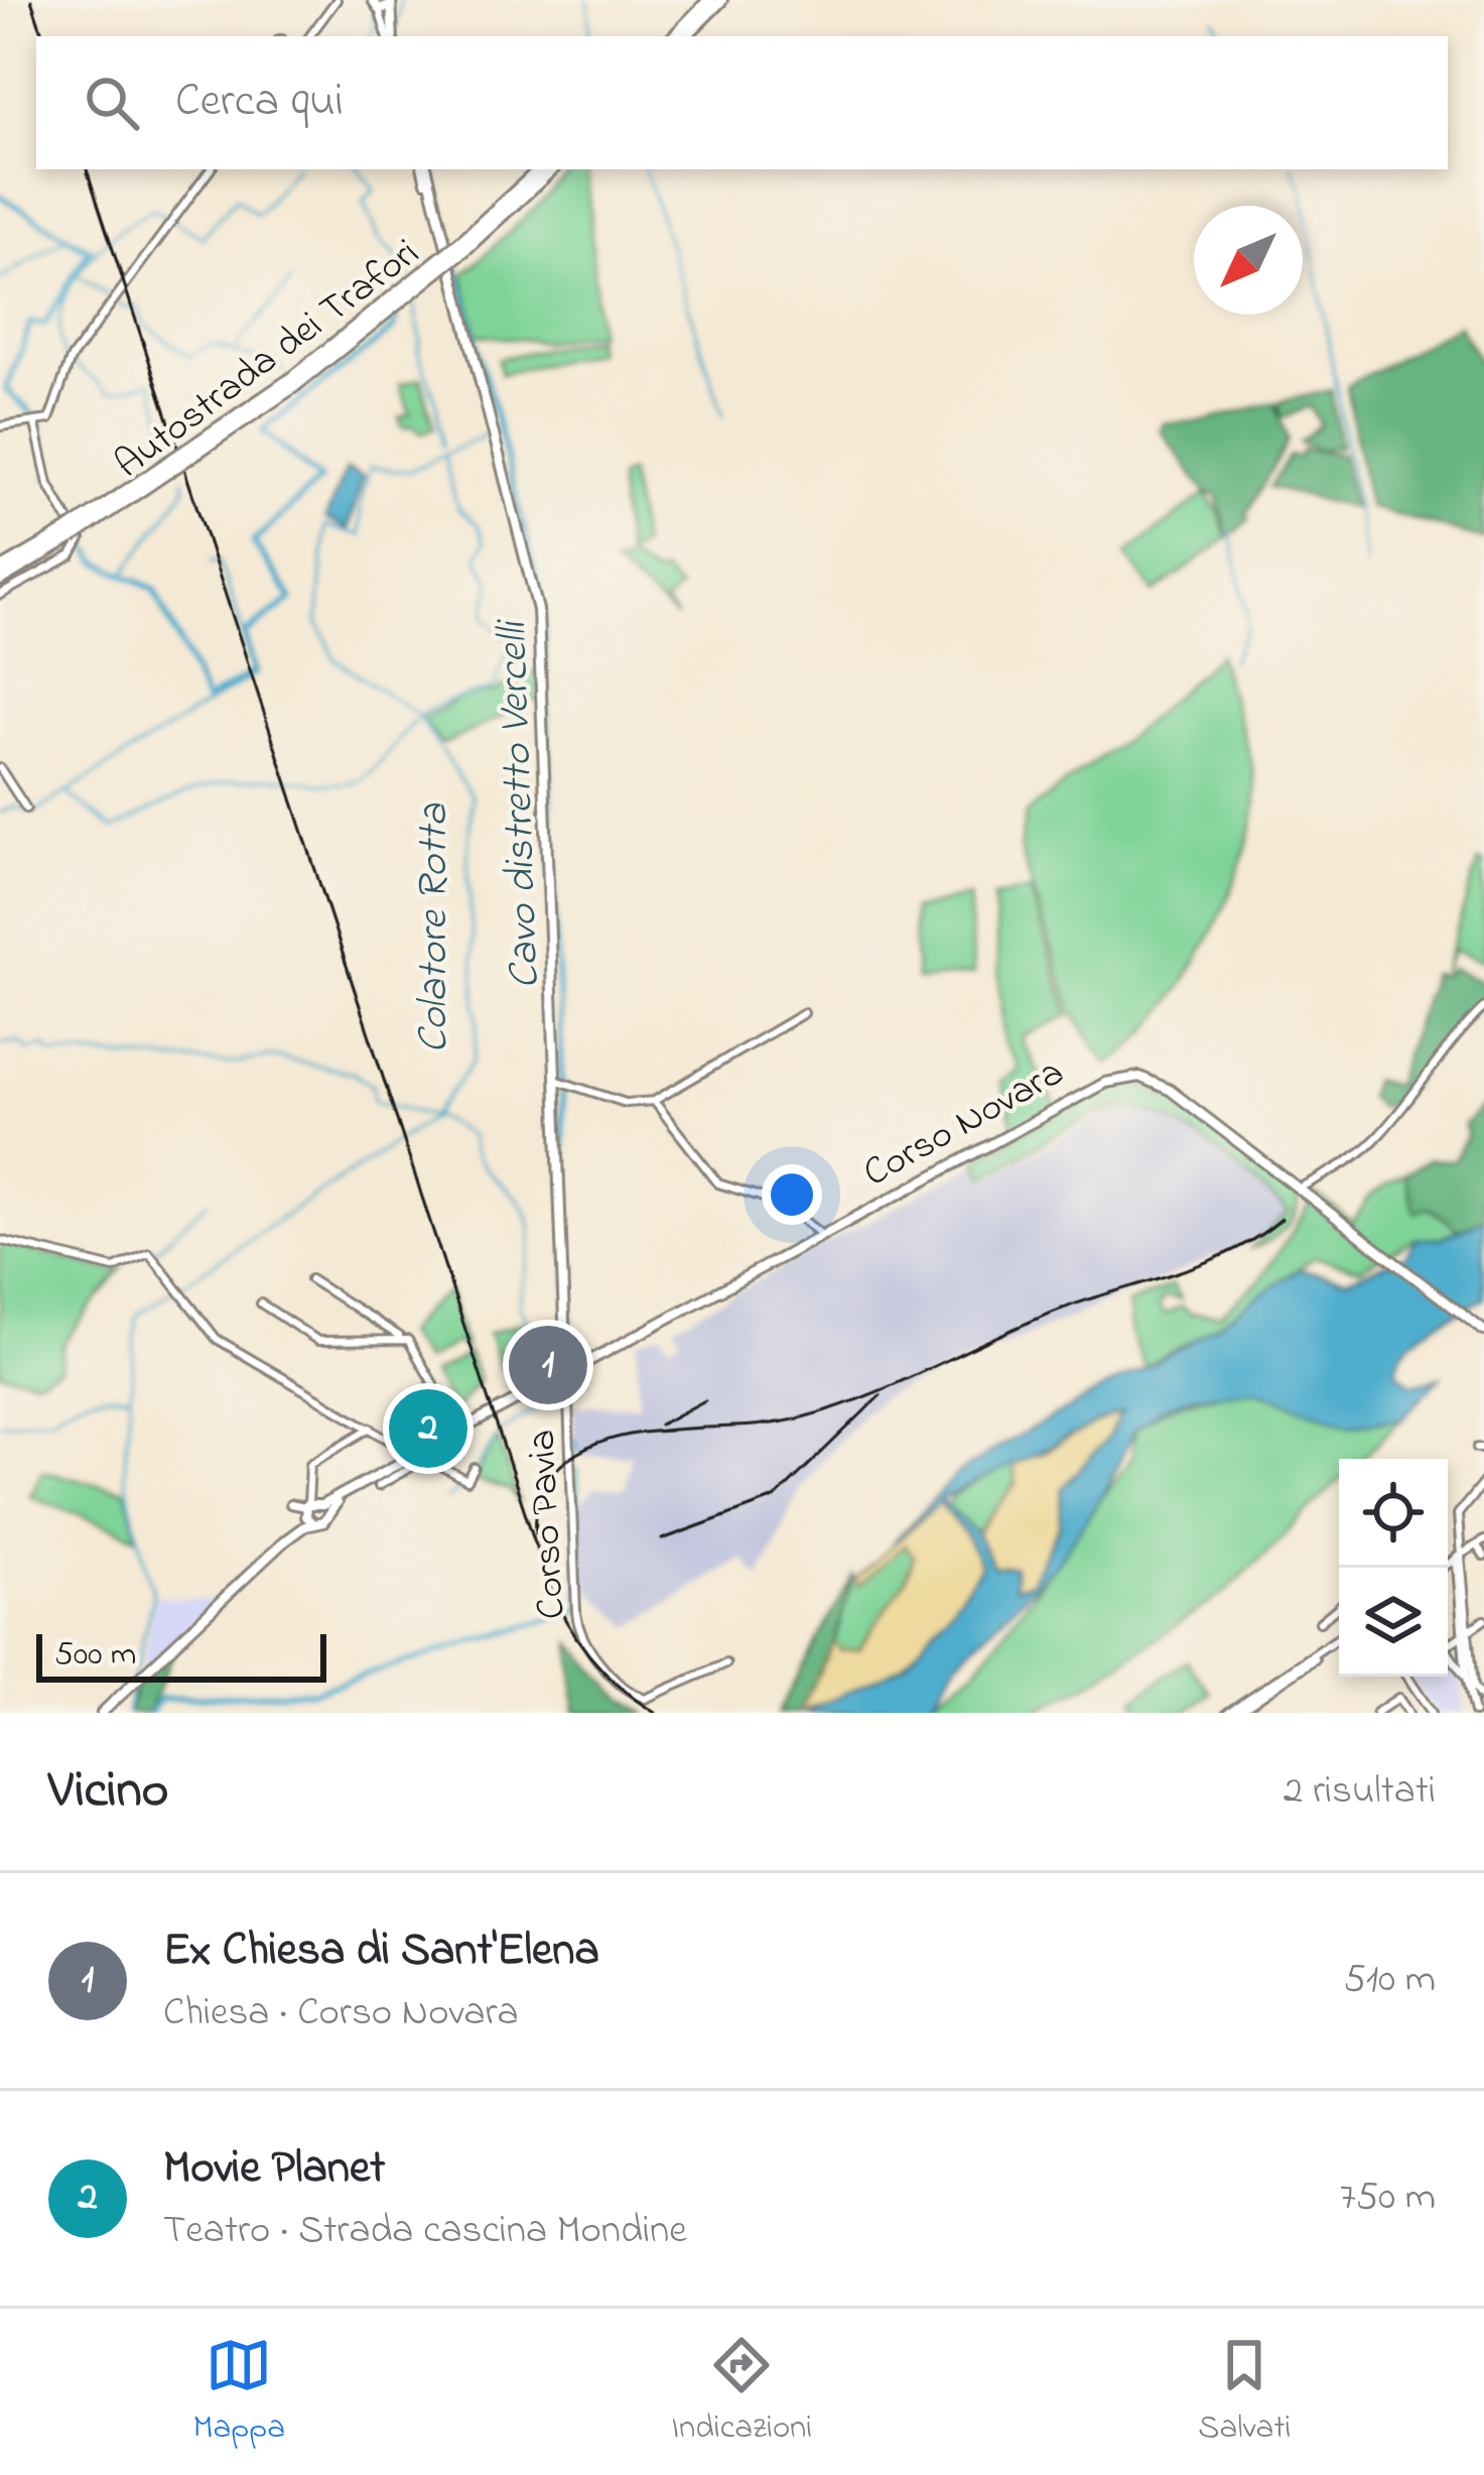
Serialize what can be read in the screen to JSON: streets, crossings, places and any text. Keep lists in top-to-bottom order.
{
  "streets": {
    "highway": ["Autostrada dei Trafori"],
    "main road": ["Corso Novara"],
    "street": ["Corso Pavia"]
  },
  "crossings": [
    ["Corso Novara", "Corso Pavia"]
  ],
  "water": ["Cavo distretto Vercelli", "Colatore Rotta"],
  "scale_bar": "500 m",
  "north": "bottom left",
  "page": {
    "search": "Cerca qui",
    "pins": ["1", "2"],
    "scale": "500 m",
    "heading": ["Vicino", "2 risultati"],
    "list": [
      {
        "mark": "1",
        "name": "Ex Chiesa di Sant'Elena",
        "note": "Chiesa · Corso Novara",
        "value": "510 m"
      },
      {
        "mark": "2",
        "name": "Movie Planet",
        "note": "Teatro · Strada cascina Mondine",
        "value": "750 m"
      }
    ],
    "nav": ["Mappa", "Indicazioni", "Salvati"]
  }
}
